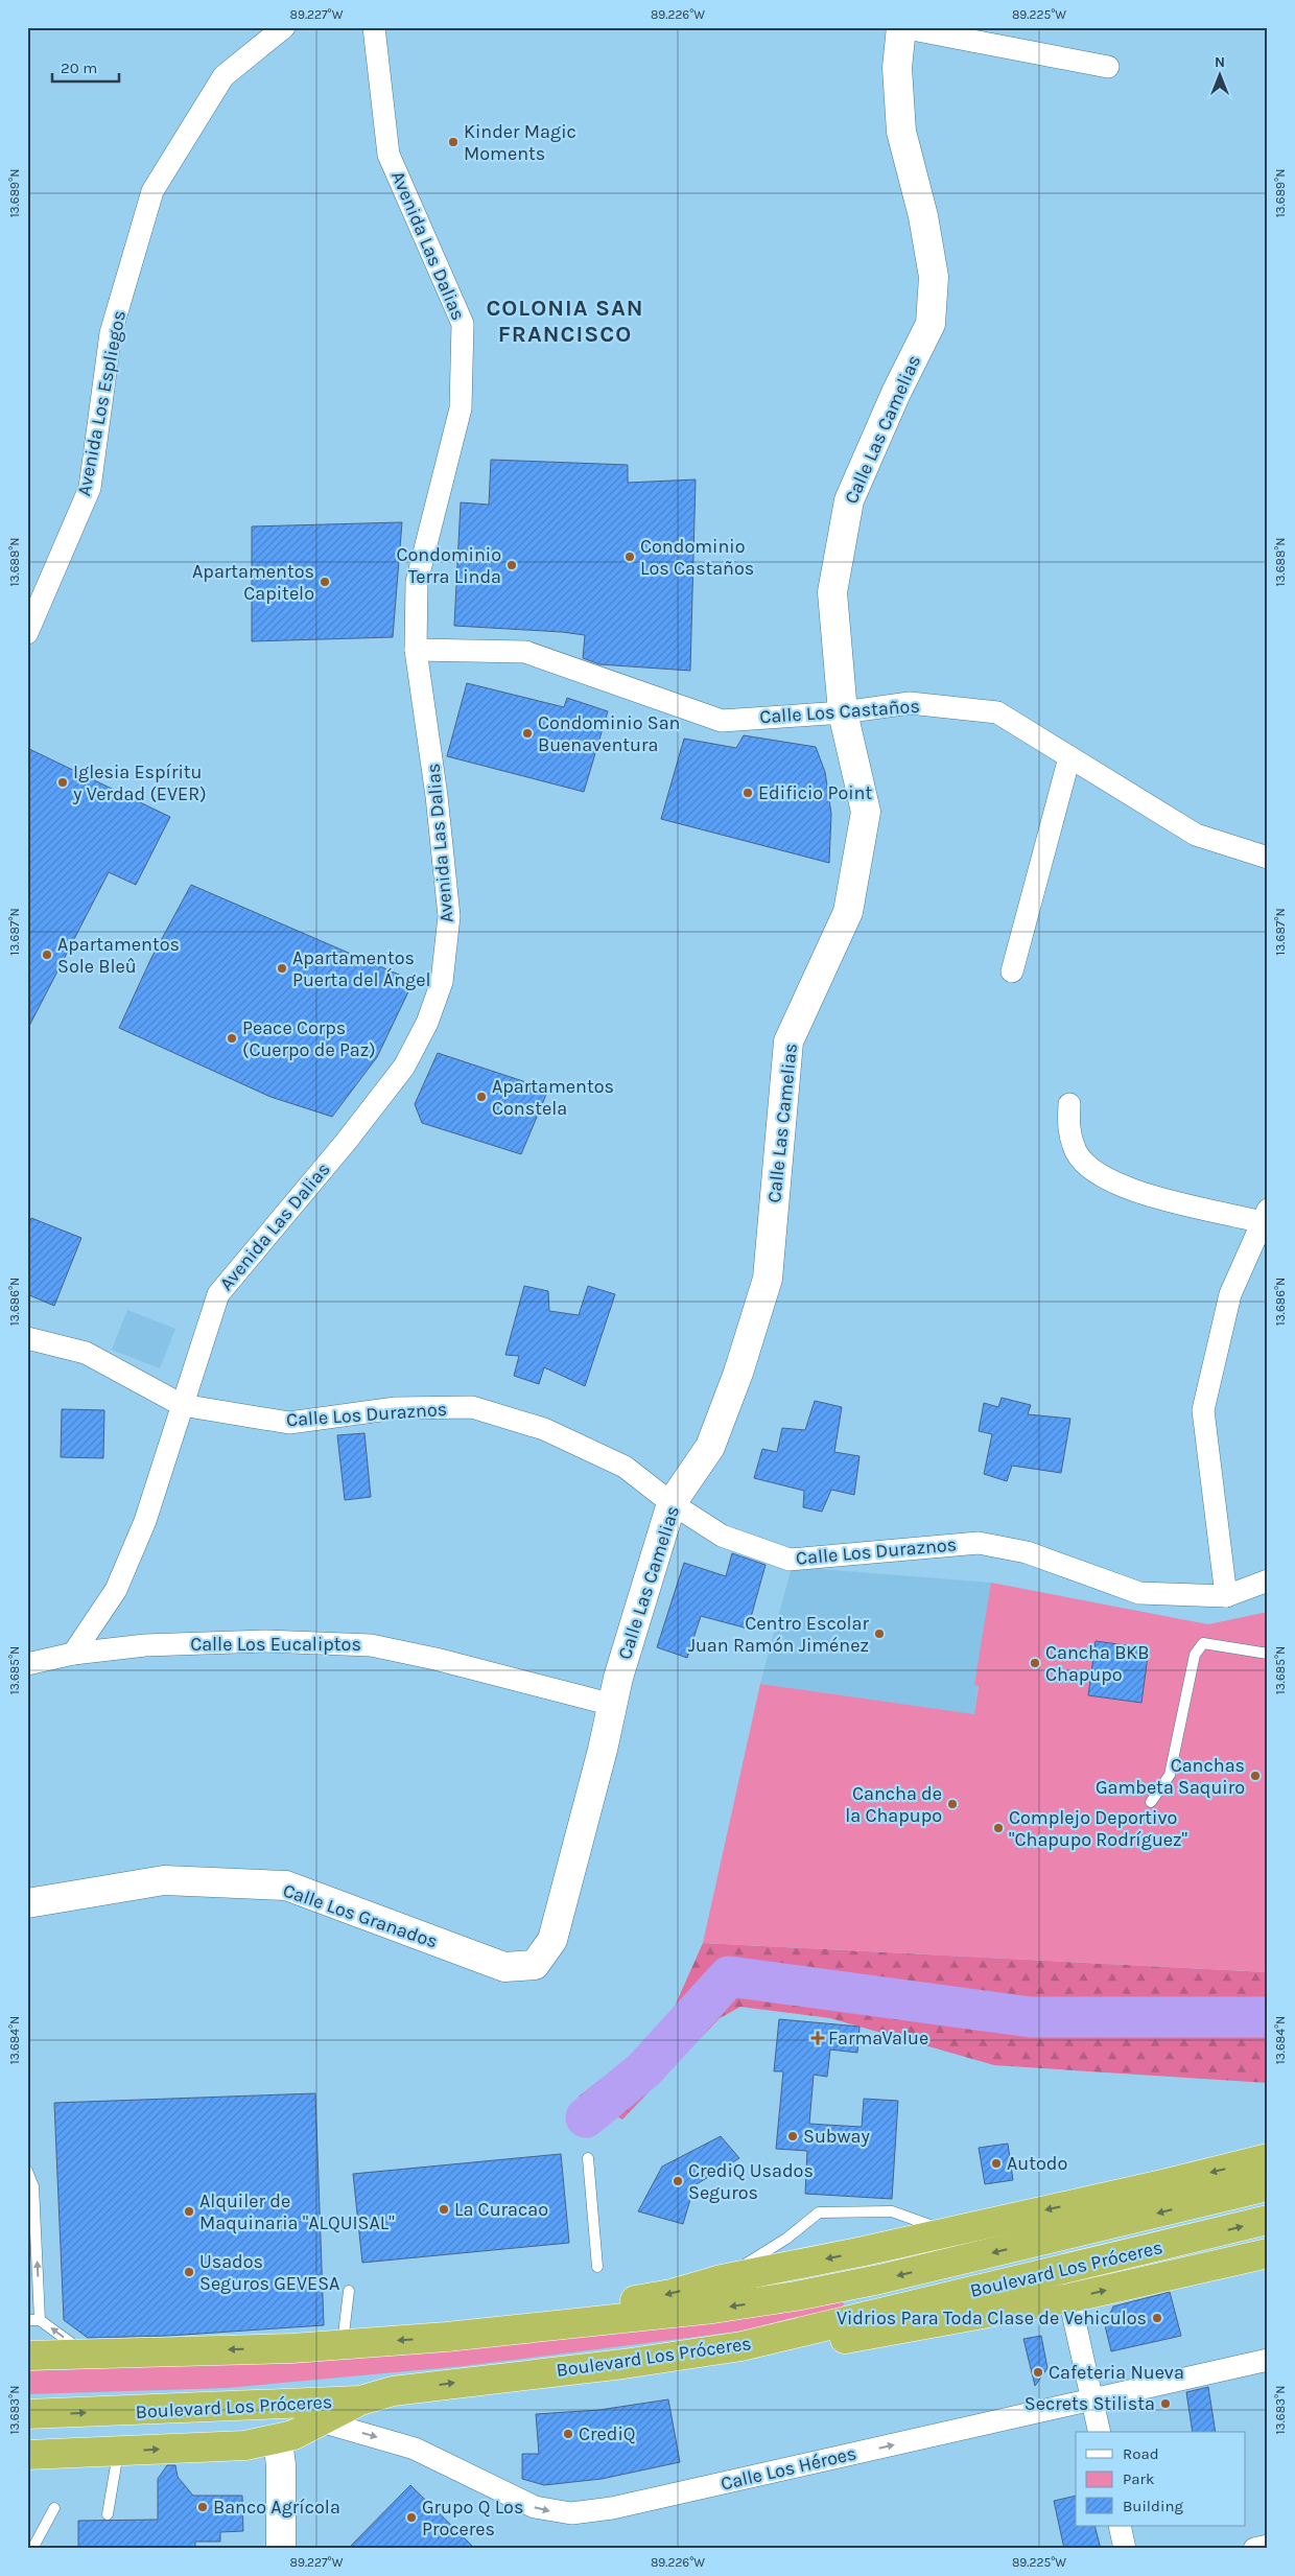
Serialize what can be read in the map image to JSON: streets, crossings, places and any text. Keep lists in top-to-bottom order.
{
  "streets": {
    "highway": ["Boulevard Los Próceres"],
    "street": [
      "Avenida Las Dalias",
      "Avenida Los Espliegos",
      "Calle Las Camelias",
      "Calle Los Castaños",
      "Calle Los Duraznos",
      "Calle Los Eucaliptos",
      "Calle Los Granados",
      "Calle Los Héroes"
    ]
  },
  "crossings": [
    ["Avenida Las Dalias", "Calle Los Castaños"],
    ["Avenida Las Dalias", "Calle Los Duraznos"],
    ["Avenida Las Dalias", "Calle Los Eucaliptos"],
    ["Calle Las Camelias", "Calle Los Castaños"],
    ["Calle Las Camelias", "Calle Los Duraznos"],
    ["Calle Las Camelias", "Calle Los Eucaliptos"],
    ["Calle Las Camelias", "Calle Los Granados"]
  ],
  "one_way": ["Calle Los Héroes"],
  "districts": ["COLONIA SAN FRANCISCO"],
  "places": {
    "other": [
      "Kinder Magic Moments",
      "Condominio Los Castaños",
      "Condominio Terra Linda",
      "Apartamentos Capitelo",
      "Condominio San Buenaventura",
      "Iglesia Espíritu y Verdad (EVER)",
      "Edificio Point",
      "Apartamentos Sole Bleû",
      "Apartamentos Puerta del Ángel",
      "Peace Corps (Cuerpo de Paz)",
      "Apartamentos Constela",
      "Centro Escolar Juan Ramón Jiménez",
      "Cancha BKB Chapupo",
      "Canchas Gambeta Saquiro",
      "Cancha de la Chapupo",
      "Complejo Deportivo \"Chapupo Rodríguez\"",
      "Subway",
      "Autodo",
      "CrediQ Usados Seguros",
      "La Curacao",
      "Alquiler de Maquinaria \"ALQUISAL\"",
      "Usados Seguros GEVESA",
      "Vidrios Para Toda Clase de Vehiculos",
      "Cafeteria Nueva",
      "Secrets Stilista",
      "CrediQ",
      "Banco Agrícola",
      "Grupo Q Los Proceres"
    ],
    "health": ["FarmaValue"]
  },
  "legend": ["Road", "Park", "Building"],
  "scale_bar": "20 m",
  "north": "top",
  "coordinates": [
    "89.227°W",
    "89.226°W",
    "89.225°W",
    "13.689°N",
    "13.688°N",
    "13.687°N",
    "13.686°N",
    "13.685°N",
    "13.684°N",
    "13.683°N"
  ]
}
